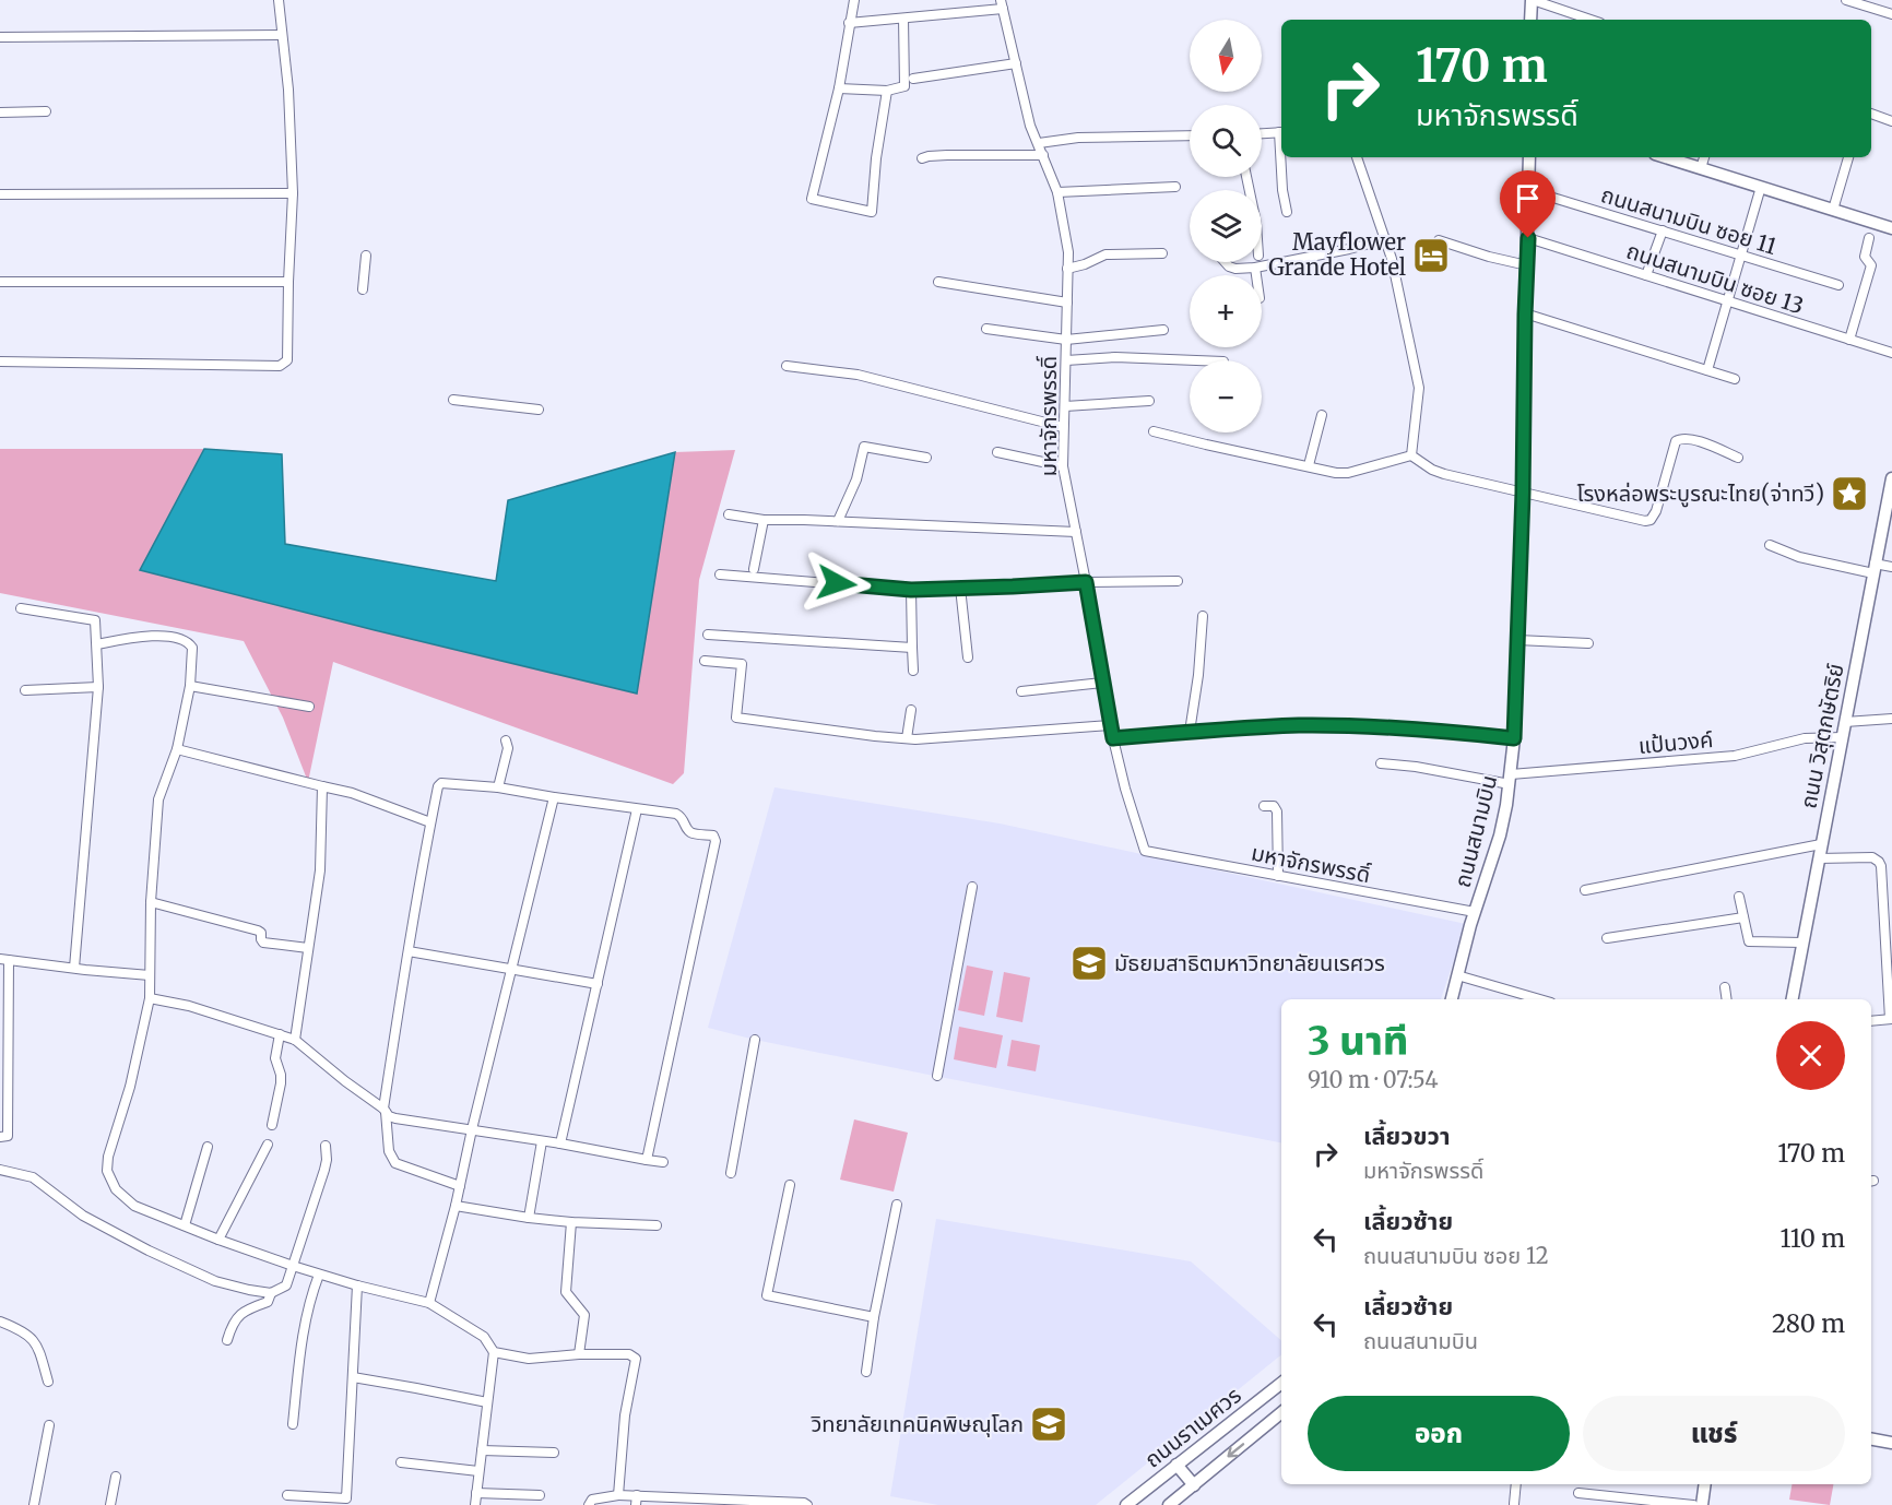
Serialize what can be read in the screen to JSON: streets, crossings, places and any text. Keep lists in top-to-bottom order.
{
  "streets": {
    "street": [
      "ถนนสนามบิน ซอย 11",
      "ถนนสนามบิน ซอย 13",
      "มหาจักรพรรดิ์",
      "ถนน วิสุตกษัตริย์",
      "แป้นวงค์",
      "ถนนสนามบิน",
      "ถนนราเมศวร"
    ]
  },
  "crossings": [
    ["ถนนสนามบิน ซอย 11", "ถนนสนามบิน"],
    ["ถนนสนามบิน ซอย 13", "ถนนสนามบิน"],
    ["มหาจักรพรรดิ์", "ถนนสนามบิน"],
    ["ถนน วิสุตกษัตริย์", "แป้นวงค์"],
    ["แป้นวงค์", "ถนนสนามบิน"]
  ],
  "places": {
    "hotel": ["Mayflower Grande Hotel"],
    "place": ["โรงหล่อพระบูรณะไทย(จ่าทวี)"],
    "school or university": ["มัธยมสาธิตมหาวิทยาลัยนเรศวร", "วิทยาลัยเทคนิคพิษณุโลก"]
  },
  "north": "bottom",
  "page": {
    "map_buttons": ["+", "−"],
    "turn": ["170 m", "มหาจักรพรรดิ์"],
    "heading": ["3 นาที", "910 m · 07:54"],
    "list": [
      {
        "name": "เลี้ยวขวา",
        "note": "มหาจักรพรรดิ์",
        "value": "170 m"
      },
      {
        "name": "เลี้ยวซ้าย",
        "note": "ถนนสนามบิน ซอย 12",
        "value": "110 m"
      },
      {
        "name": "เลี้ยวซ้าย",
        "note": "ถนนสนามบิน",
        "value": "280 m"
      }
    ],
    "buttons": ["ออก", "แชร์"]
  }
}
